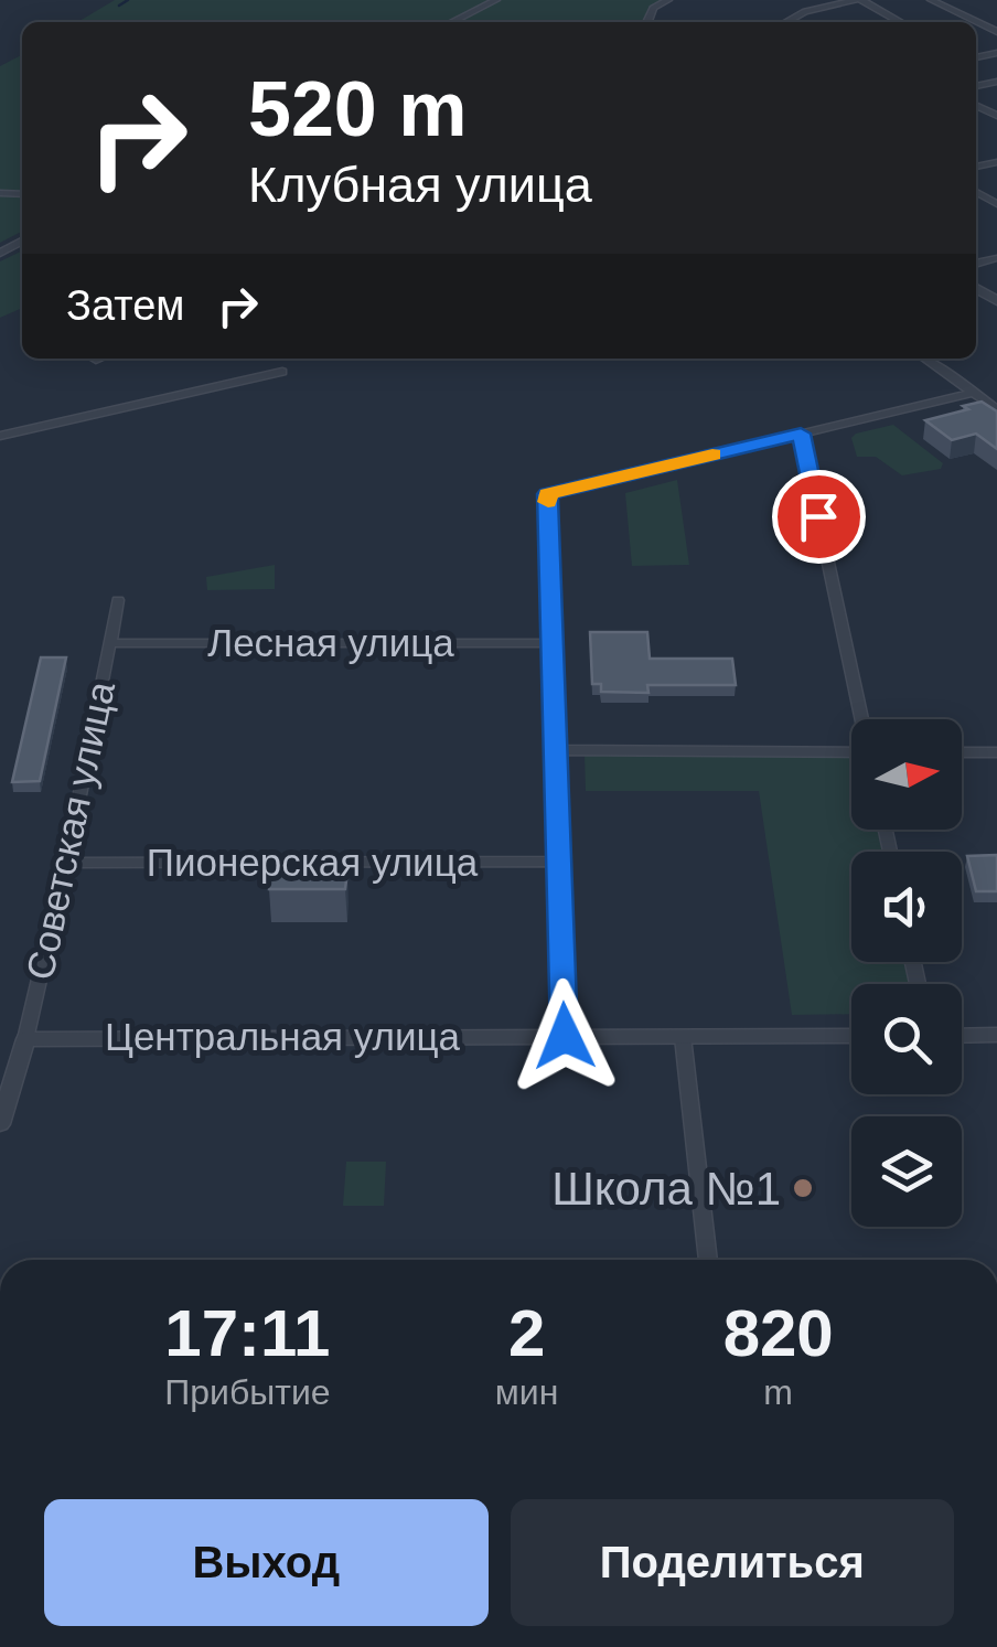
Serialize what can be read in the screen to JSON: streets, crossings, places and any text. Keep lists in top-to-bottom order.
{
  "streets": {
    "street": [
      "Лесная улица",
      "Советская улица",
      "Пионерская улица",
      "Центральная улица"
    ]
  },
  "crossings": [
    ["Лесная улица", "Советская улица"],
    ["Советская улица", "Пионерская улица"],
    ["Советская улица", "Центральная улица"]
  ],
  "places": ["Школа №1"],
  "north": "right",
  "page": {
    "turn": ["520 m", "Клубная улица"],
    "then": "Затем",
    "eta": [
      "17:11",
      "Прибытие",
      "2",
      "мин",
      "820",
      "m"
    ],
    "buttons": ["Выход", "Поделиться"]
  }
}
